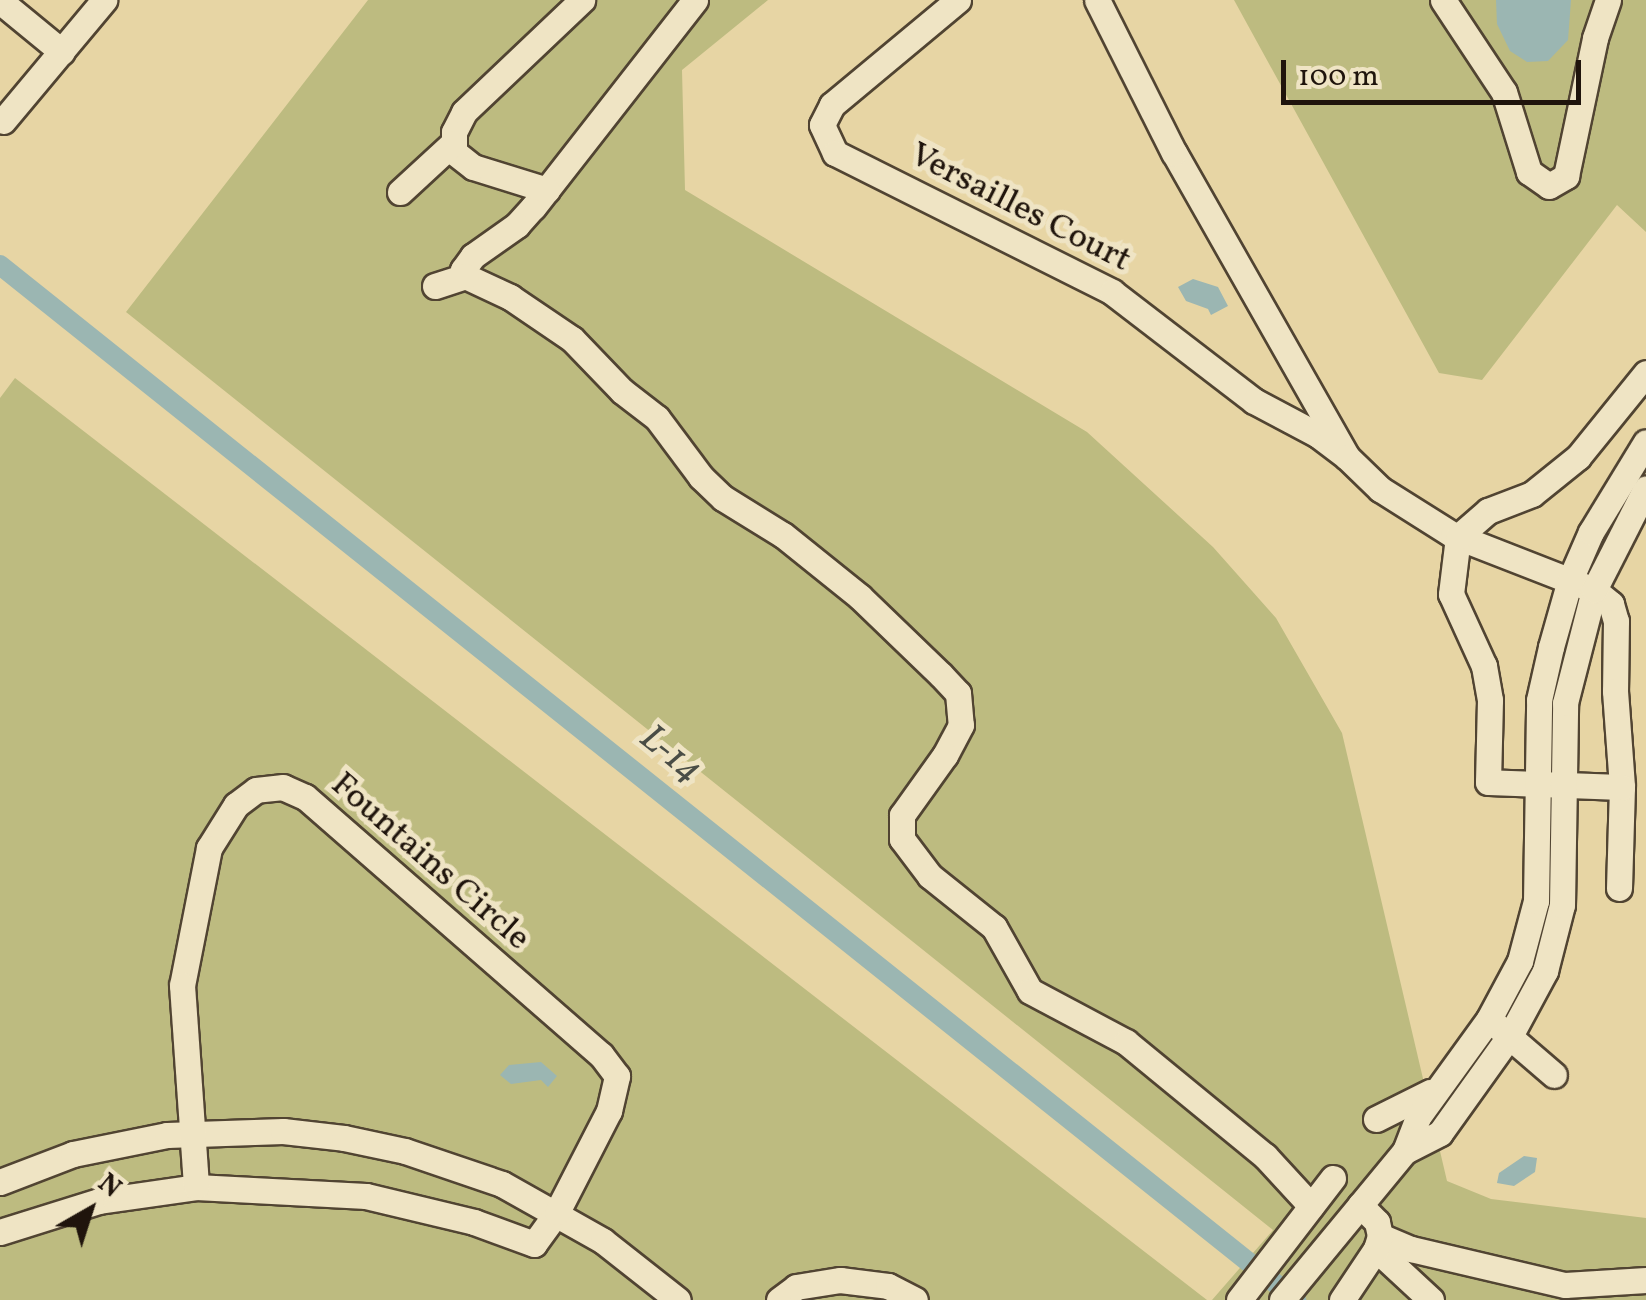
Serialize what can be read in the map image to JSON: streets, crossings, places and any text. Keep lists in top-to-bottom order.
{
  "streets": {
    "street": ["Versailles Court", "Fountains Circle"]
  },
  "water": ["L-14"],
  "scale_bar": "100 m",
  "north": "top right"
}
